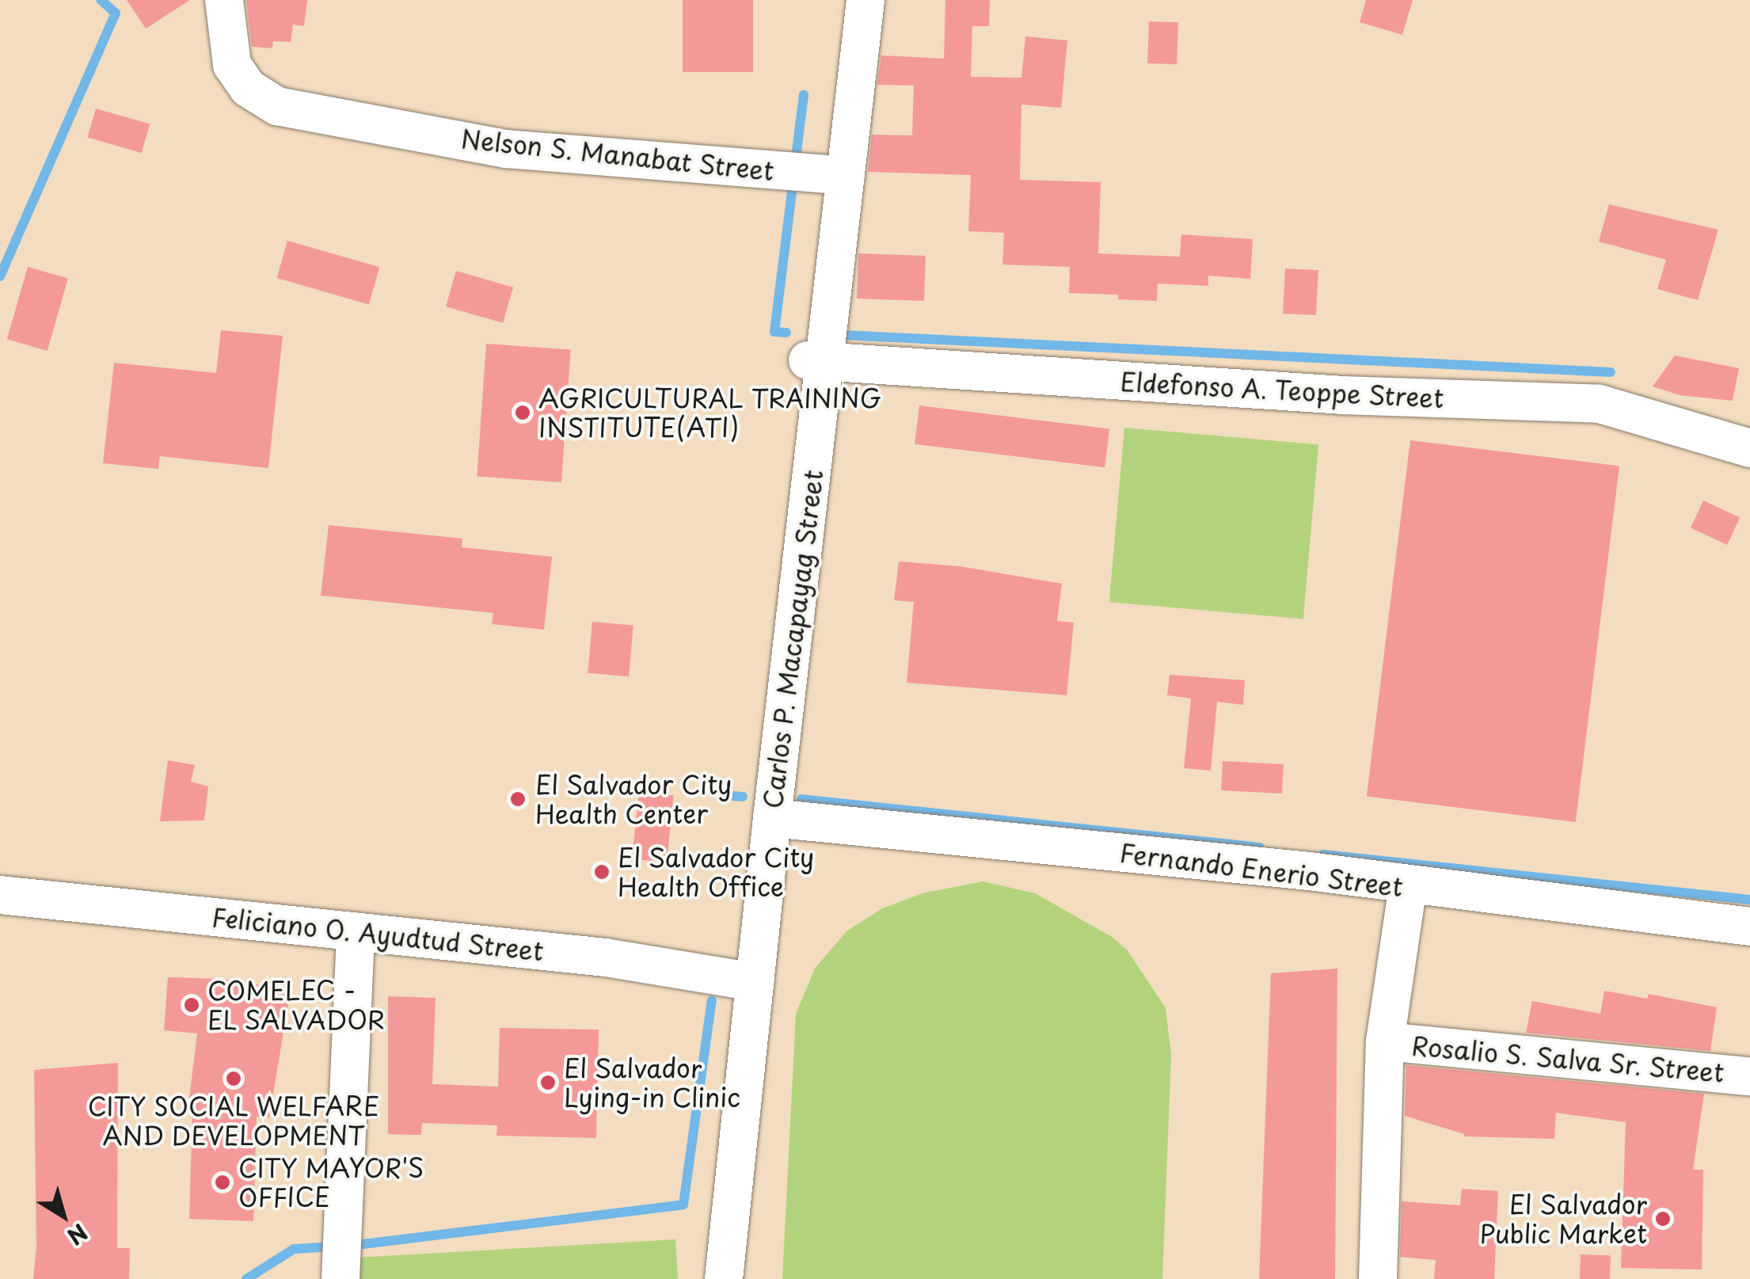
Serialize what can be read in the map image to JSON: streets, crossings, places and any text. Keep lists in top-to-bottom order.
{
  "streets": {
    "street": [
      "Nelson S. Manabat Street",
      "Eldefonso A. Teoppe Street",
      "Carlos P. Macapayag Street",
      "Fernando Enerio Street",
      "Feliciano O. Ayudtud Street",
      "Rosalio S. Salva Sr. Street"
    ]
  },
  "crossings": [
    ["Nelson S. Manabat Street", "Carlos P. Macapayag Street"],
    ["Eldefonso A. Teoppe Street", "Carlos P. Macapayag Street"],
    ["Carlos P. Macapayag Street", "Fernando Enerio Street"],
    ["Carlos P. Macapayag Street", "Feliciano O. Ayudtud Street"]
  ],
  "places": [
    "AGRICULTURAL TRAINING INSTITUTE(ATI)",
    "El Salvador City Health Center",
    "El Salvador City Health Office",
    "COMELEC - EL SALVADOR",
    "CITY SOCIAL WELFARE AND DEVELOPMENT",
    "El Salvador Lying-in Clinic",
    "CITY MAYOR'S OFFICE",
    "El Salvador Public Market"
  ],
  "north": "bottom right"
}
